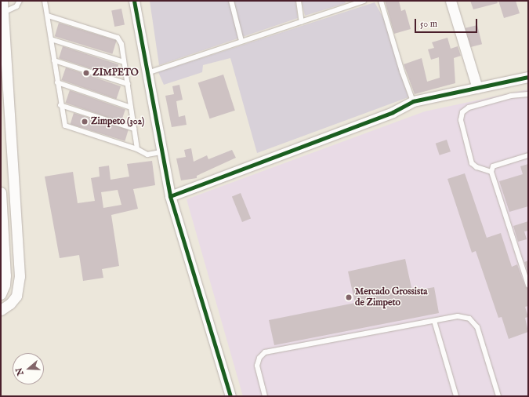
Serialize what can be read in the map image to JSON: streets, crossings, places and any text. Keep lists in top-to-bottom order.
{
  "places": ["ZIMPETO", "Zimpeto (302)", "Mercado Grossista de Zimpeto"],
  "scale_bar": "50 m",
  "north": "left"
}
